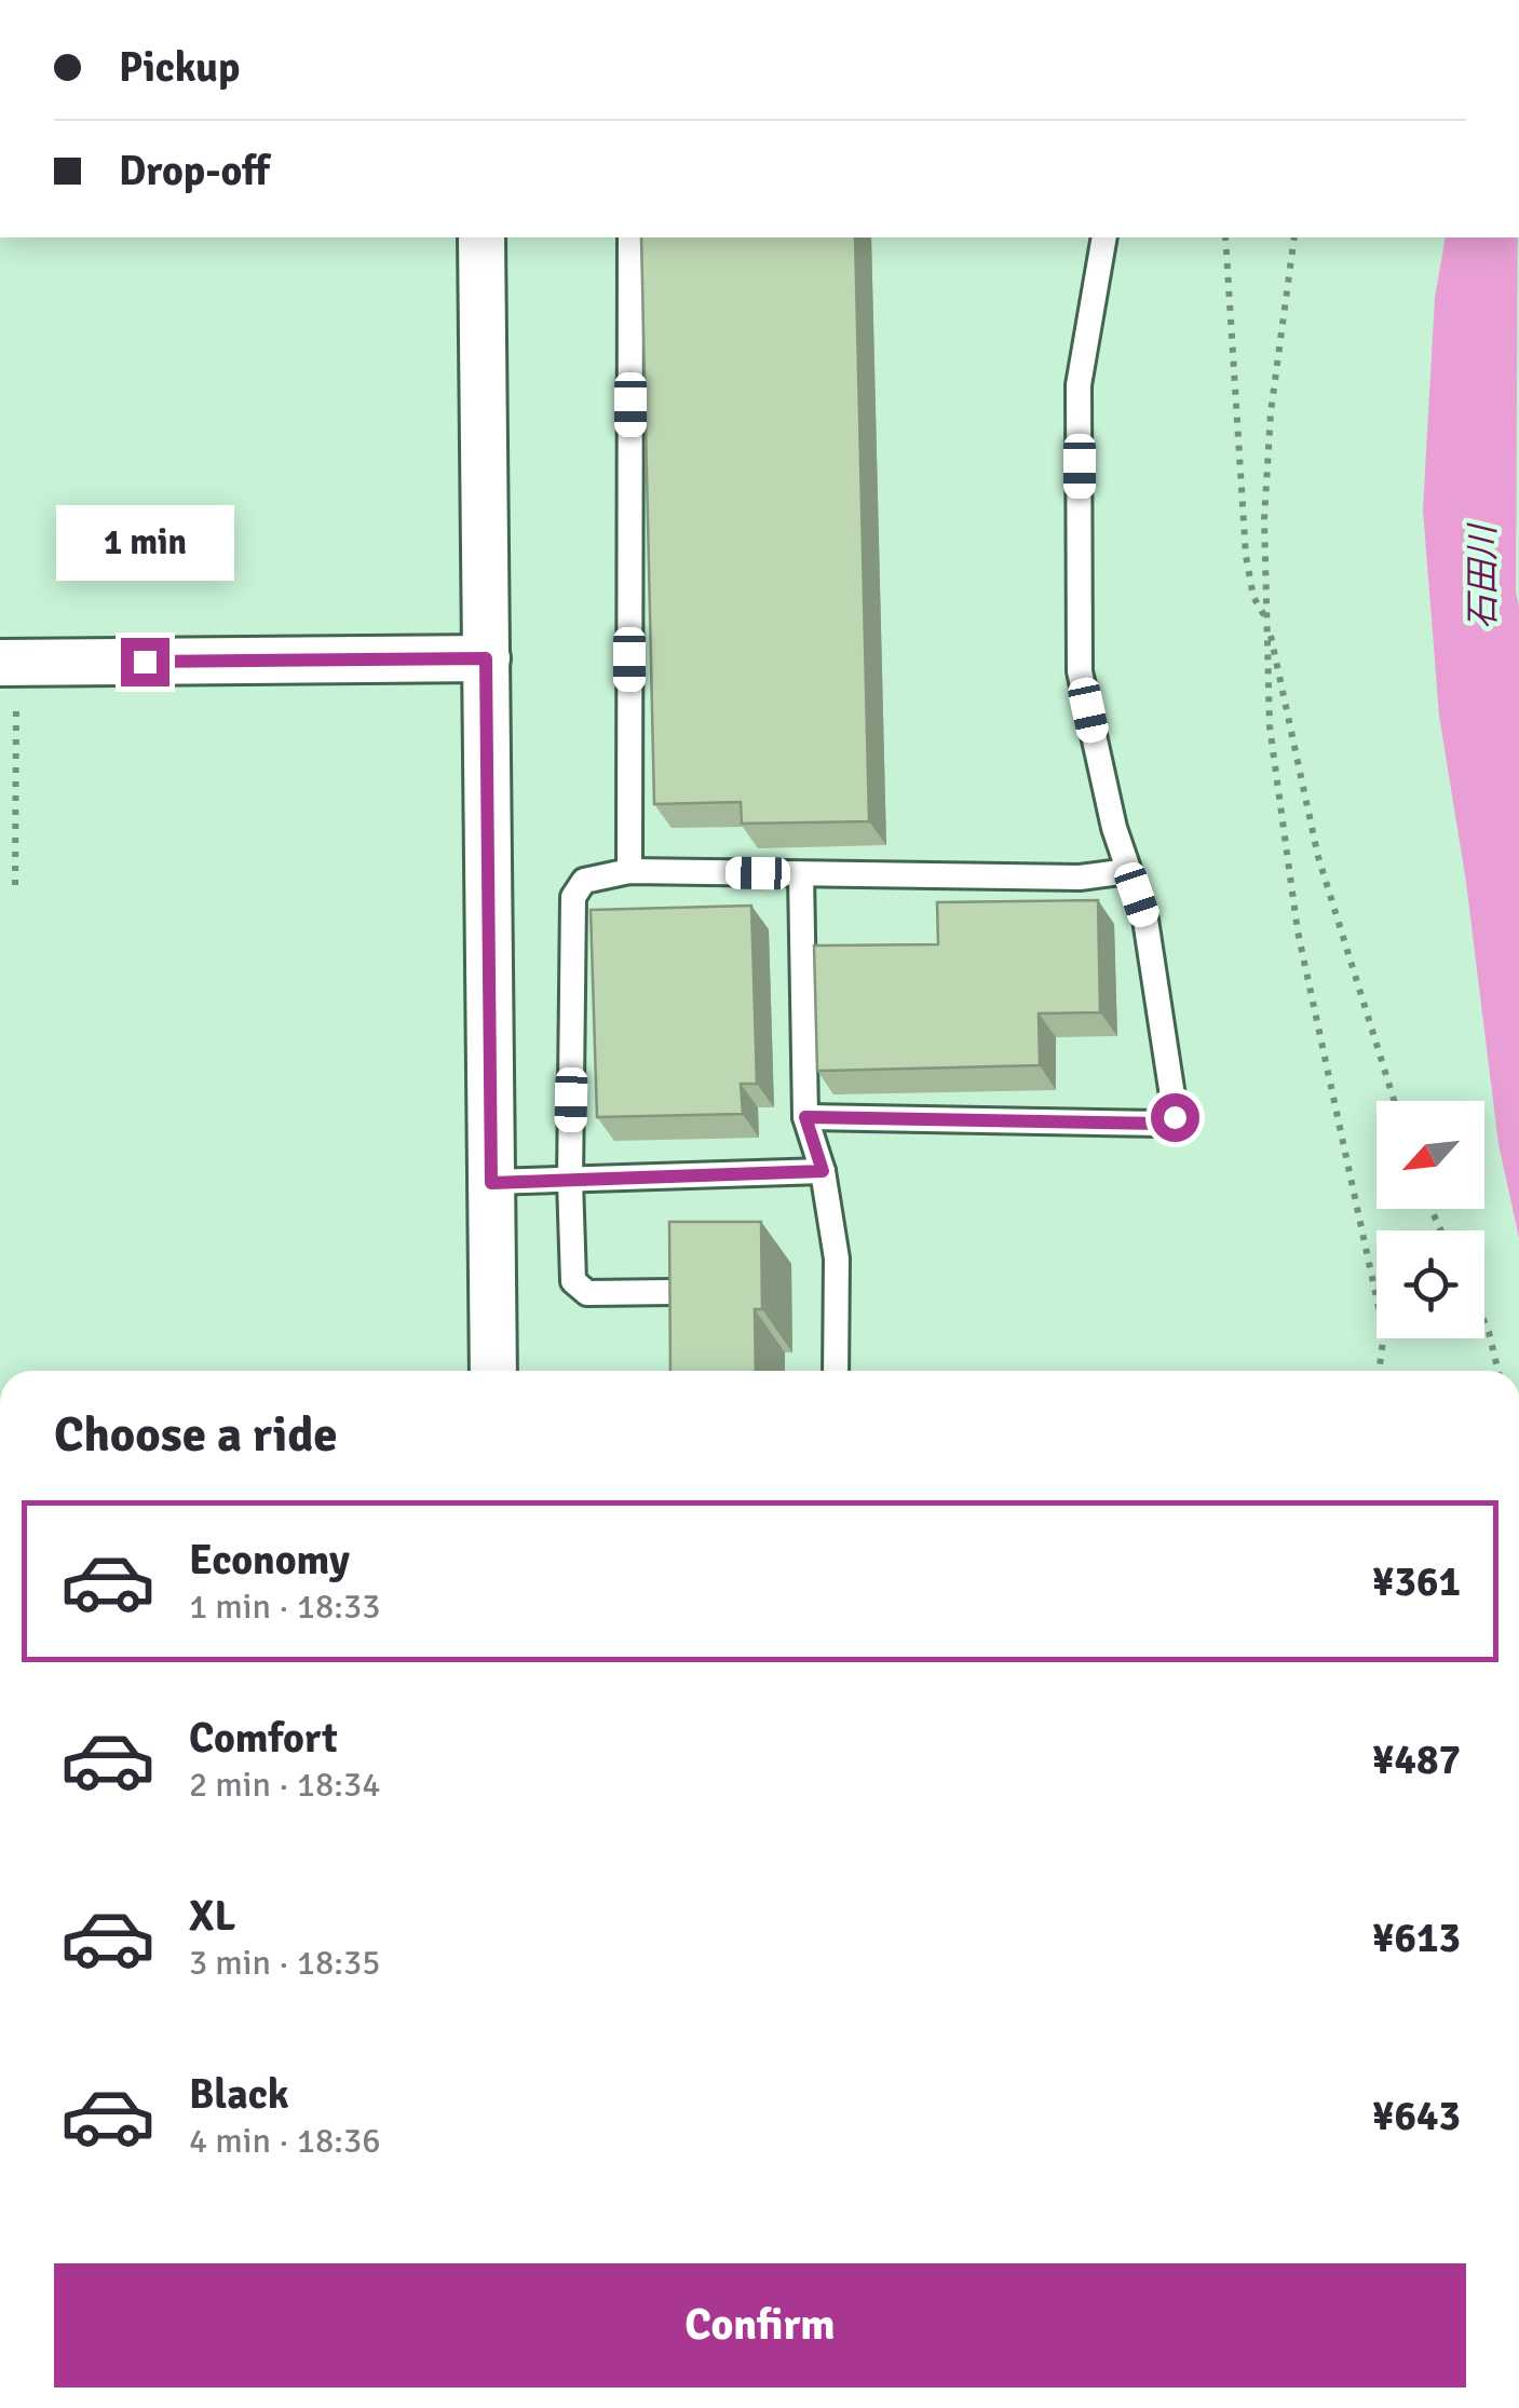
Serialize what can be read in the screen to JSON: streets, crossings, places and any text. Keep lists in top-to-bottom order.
{
  "water": ["石田川"],
  "north": "bottom left",
  "page": {
    "banner": ["Pickup", "Drop-off"],
    "bubble": "1 min",
    "heading": "Choose a ride",
    "list": [
      {
        "name": "Economy",
        "note": "1 min · 18:33",
        "value": "¥361"
      },
      {
        "name": "Comfort",
        "note": "2 min · 18:34",
        "value": "¥487"
      },
      {
        "name": "XL",
        "note": "3 min · 18:35",
        "value": "¥613"
      },
      {
        "name": "Black",
        "note": "4 min · 18:36",
        "value": "¥643"
      }
    ],
    "buttons": "Confirm"
  }
}
